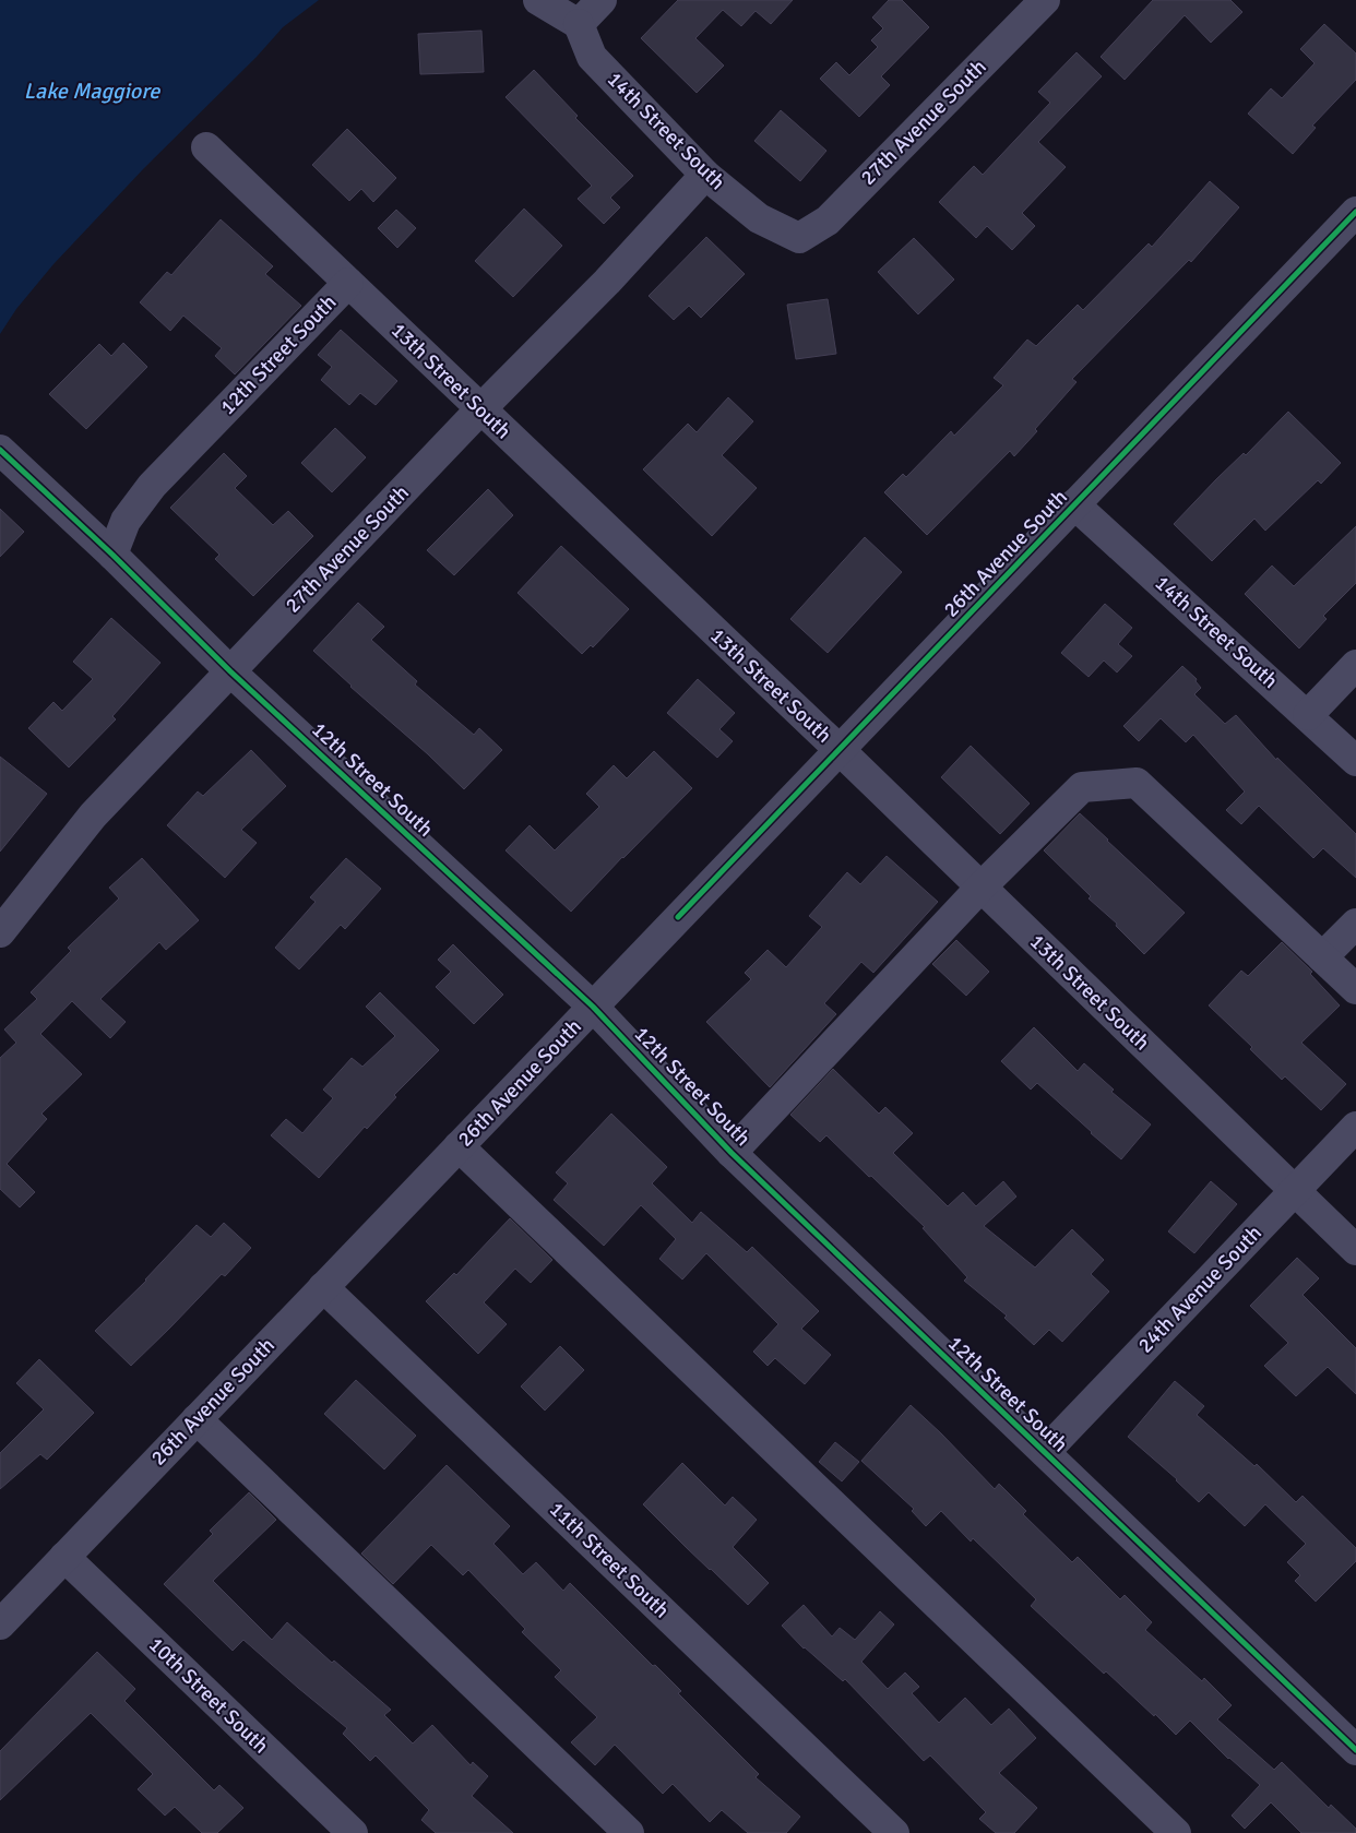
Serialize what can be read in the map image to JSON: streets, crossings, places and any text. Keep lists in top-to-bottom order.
{
  "streets": {
    "street": [
      "27th Avenue South",
      "14th Street South",
      "12th Street South",
      "13th Street South",
      "26th Avenue South",
      "24th Avenue South",
      "11th Street South",
      "10th Street South"
    ]
  },
  "crossings": [
    ["27th Avenue South", "14th Street South"],
    ["27th Avenue South", "12th Street South"],
    ["27th Avenue South", "13th Street South"],
    ["14th Street South", "26th Avenue South"],
    ["12th Street South", "13th Street South"],
    ["12th Street South", "26th Avenue South"],
    ["12th Street South", "24th Avenue South"],
    ["13th Street South", "26th Avenue South"],
    ["13th Street South", "24th Avenue South"],
    ["26th Avenue South", "11th Street South"],
    ["26th Avenue South", "10th Street South"]
  ],
  "water": ["Lake Maggiore"]
}
